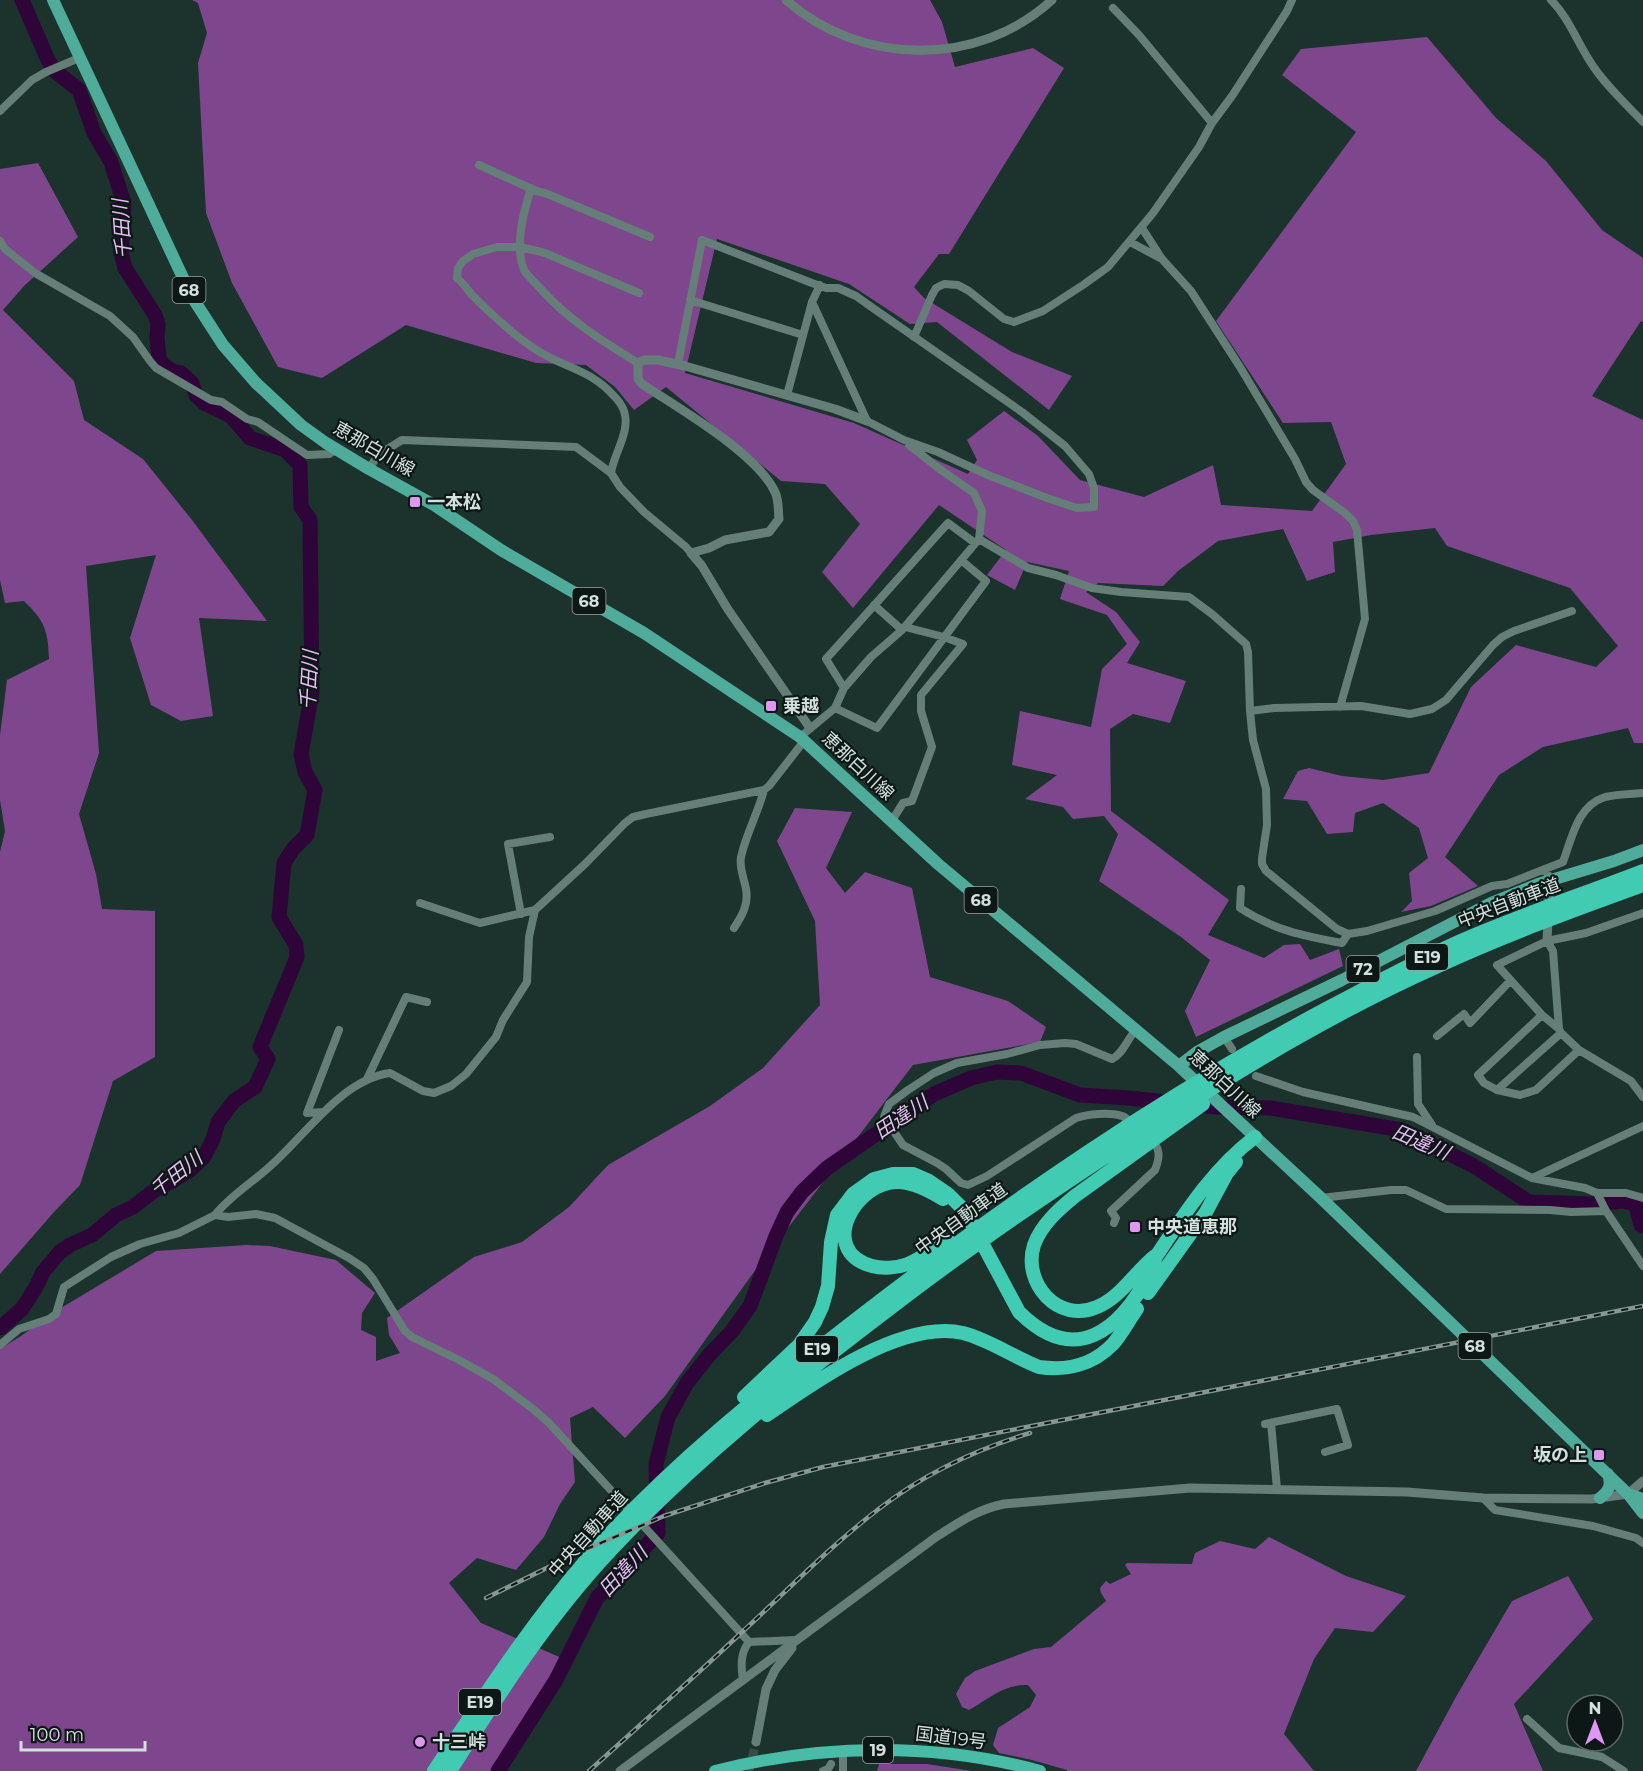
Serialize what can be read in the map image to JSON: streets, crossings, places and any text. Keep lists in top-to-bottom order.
{
  "streets": {
    "highway": [
      "中央自動車道",
      "E19",
      "国道19号",
      "19"
    ],
    "main road": ["68", "恵那白川線", "72"]
  },
  "crossings": [
    ["恵那白川線", "72"]
  ],
  "water": ["千田川", "田違川"],
  "places": {
    "transit": [
      "一本松",
      "乗越",
      "中央道恵那",
      "坂の上"
    ],
    "other": ["十三峠"]
  },
  "scale_bar": "100 m",
  "north": "top"
}
